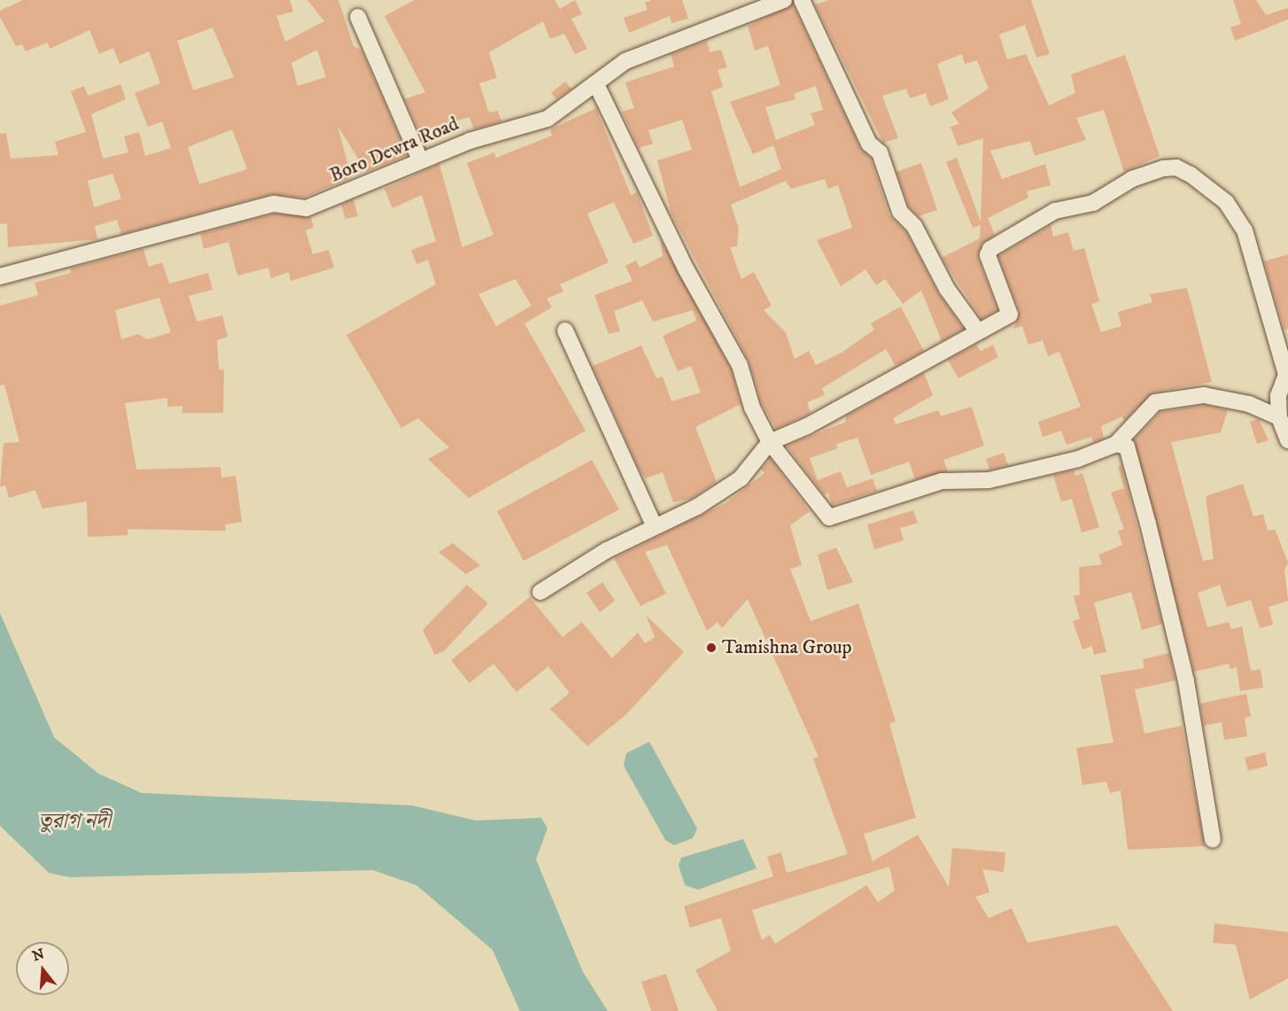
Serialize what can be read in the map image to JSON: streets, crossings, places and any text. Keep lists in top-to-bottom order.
{
  "streets": {
    "street": ["Boro Dewra Road"]
  },
  "water": ["তুরাগ নদী"],
  "places": ["Tamishna Group"],
  "north": "top"
}
